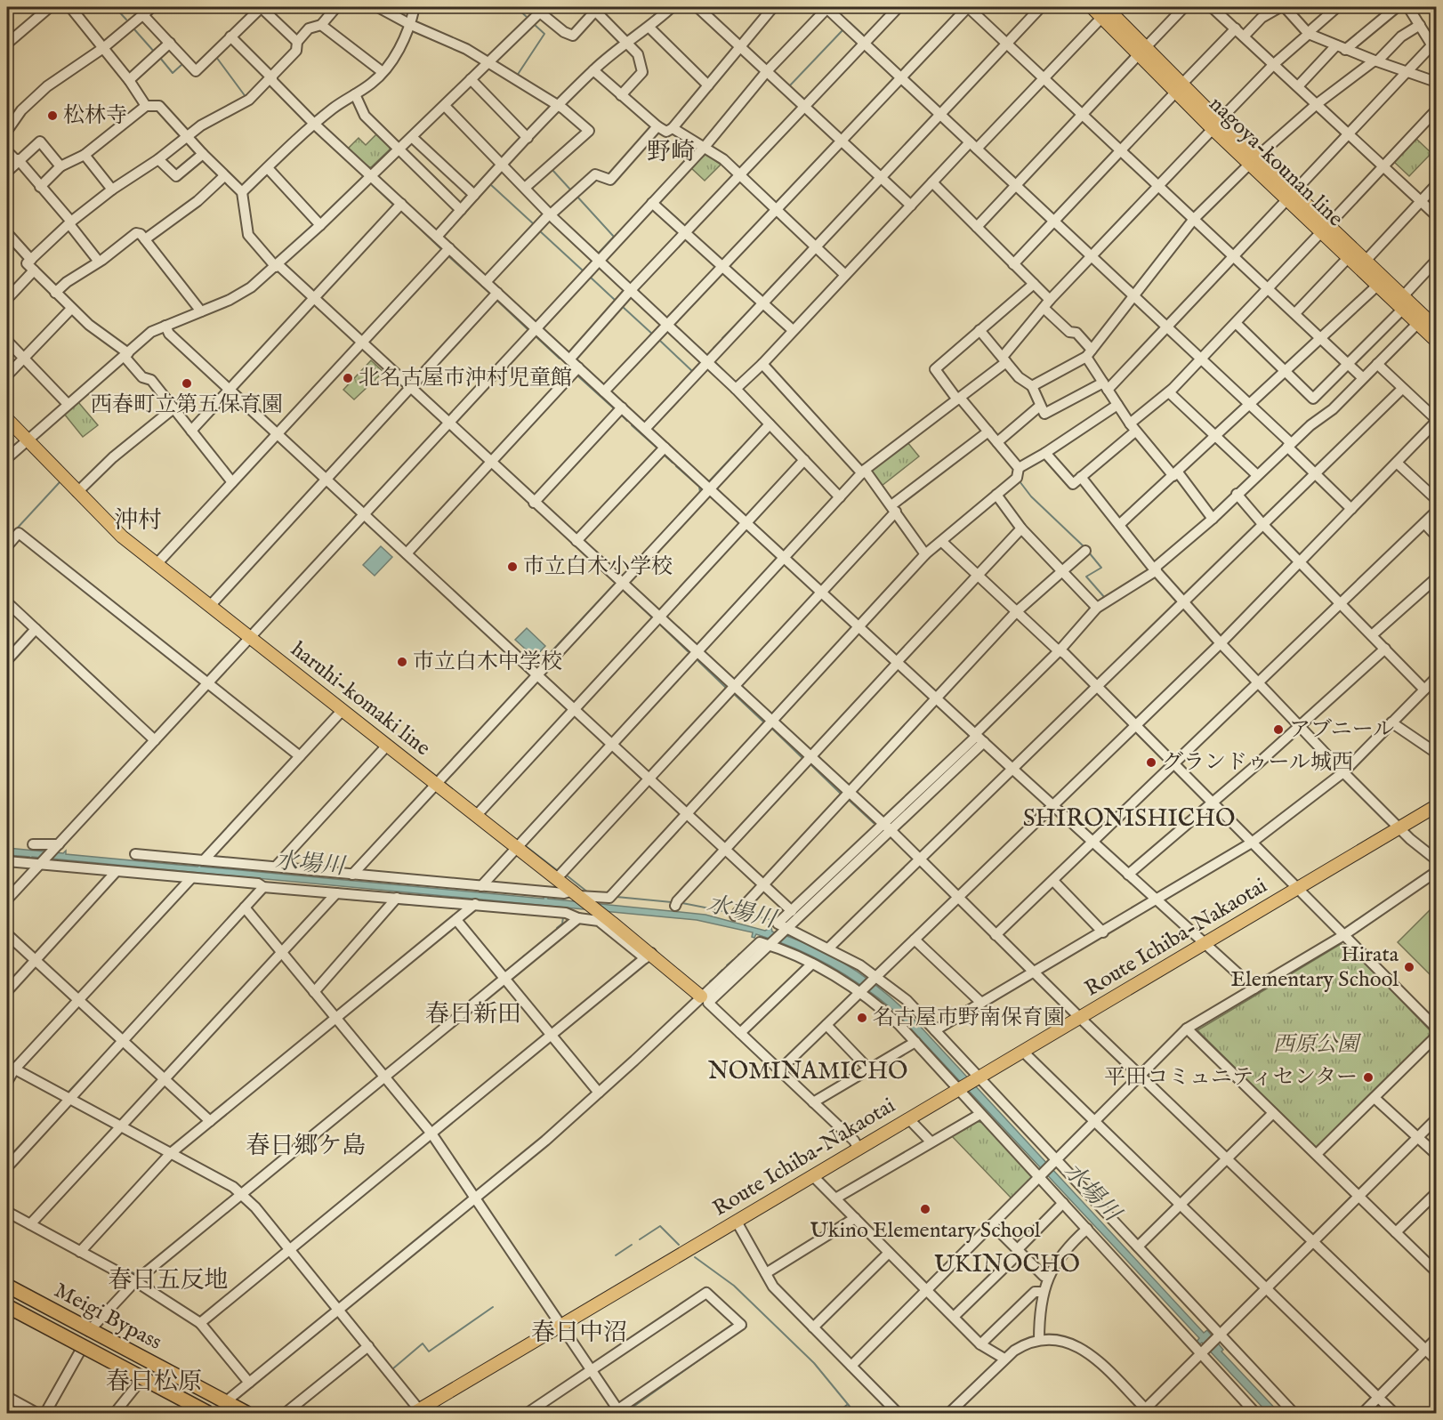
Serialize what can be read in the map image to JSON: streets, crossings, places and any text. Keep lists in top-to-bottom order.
{
  "streets": {
    "highway": ["Meigi Bypass"],
    "main road": ["nagoya-kounan line", "haruhi-komaki line", "Route Ichiba-Nakaotai"]
  },
  "districts": [
    "野崎",
    "沖村",
    "SHIRONISHICHO",
    "春日新田",
    "NOMINAMICHO",
    "春日郷ケ島",
    "UKINOCHO",
    "春日五反地",
    "春日中沼",
    "春日松原"
  ],
  "water": ["水場川"],
  "parks": ["西原公園"],
  "places": [
    "松林寺",
    "北名古屋市沖村児童館",
    "西春町立第五保育園",
    "市立白木小学校",
    "市立白木中学校",
    "アブニール",
    "グランドゥール城西",
    "Hirata Elementary School",
    "名古屋市野南保育園",
    "平田コミュニティセンター",
    "Ukino Elementary School"
  ]
}
